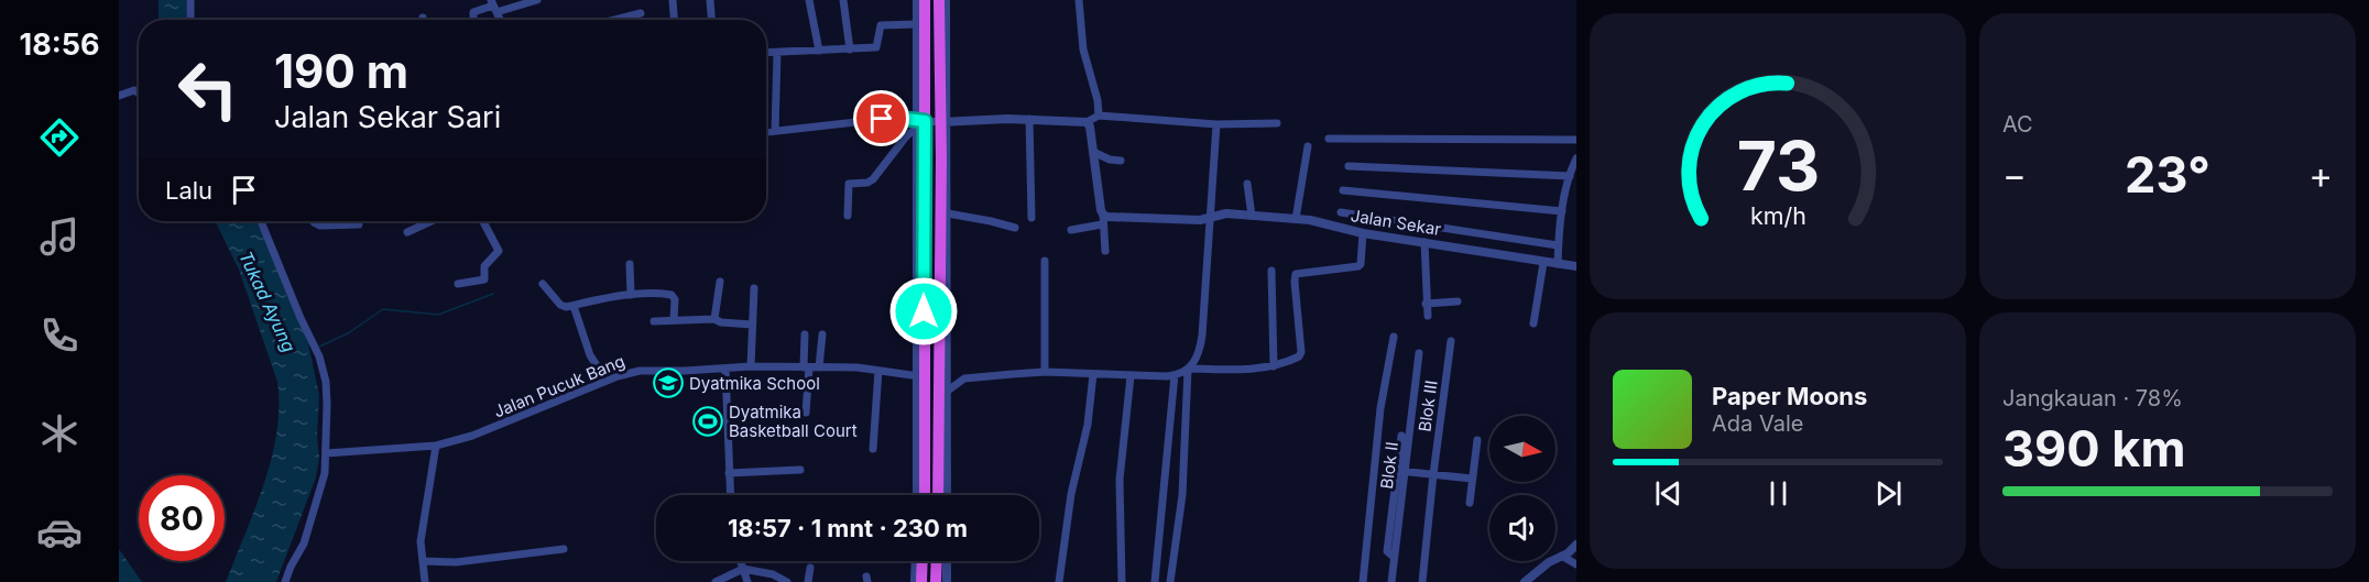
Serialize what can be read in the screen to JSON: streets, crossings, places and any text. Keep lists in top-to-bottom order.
{
  "streets": {
    "street": [
      "Jalan Sekar",
      "Jalan Pucuk Bang",
      "Blok III",
      "Blok II"
    ]
  },
  "water": ["Tukad Ayung"],
  "places": {
    "school or university": ["Dyatmika School"],
    "sports": ["Dyatmika Basketball Court"]
  },
  "north": "right",
  "page": {
    "tabs": "18:56",
    "tile": [
      "AC",
      ["Jangkauan · 78%", "390 km"]
    ],
    "turn": ["190 m", "Jalan Sekar Sari"],
    "heat": ["−", "23°", "+"],
    "then": "Lalu",
    "song": ["Paper Moons", "Ada Vale"],
    "limit": "80",
    "trip": "18:57 · 1 mnt · 230 m",
    "gauge": ["73", "km/h"]
  }
}
